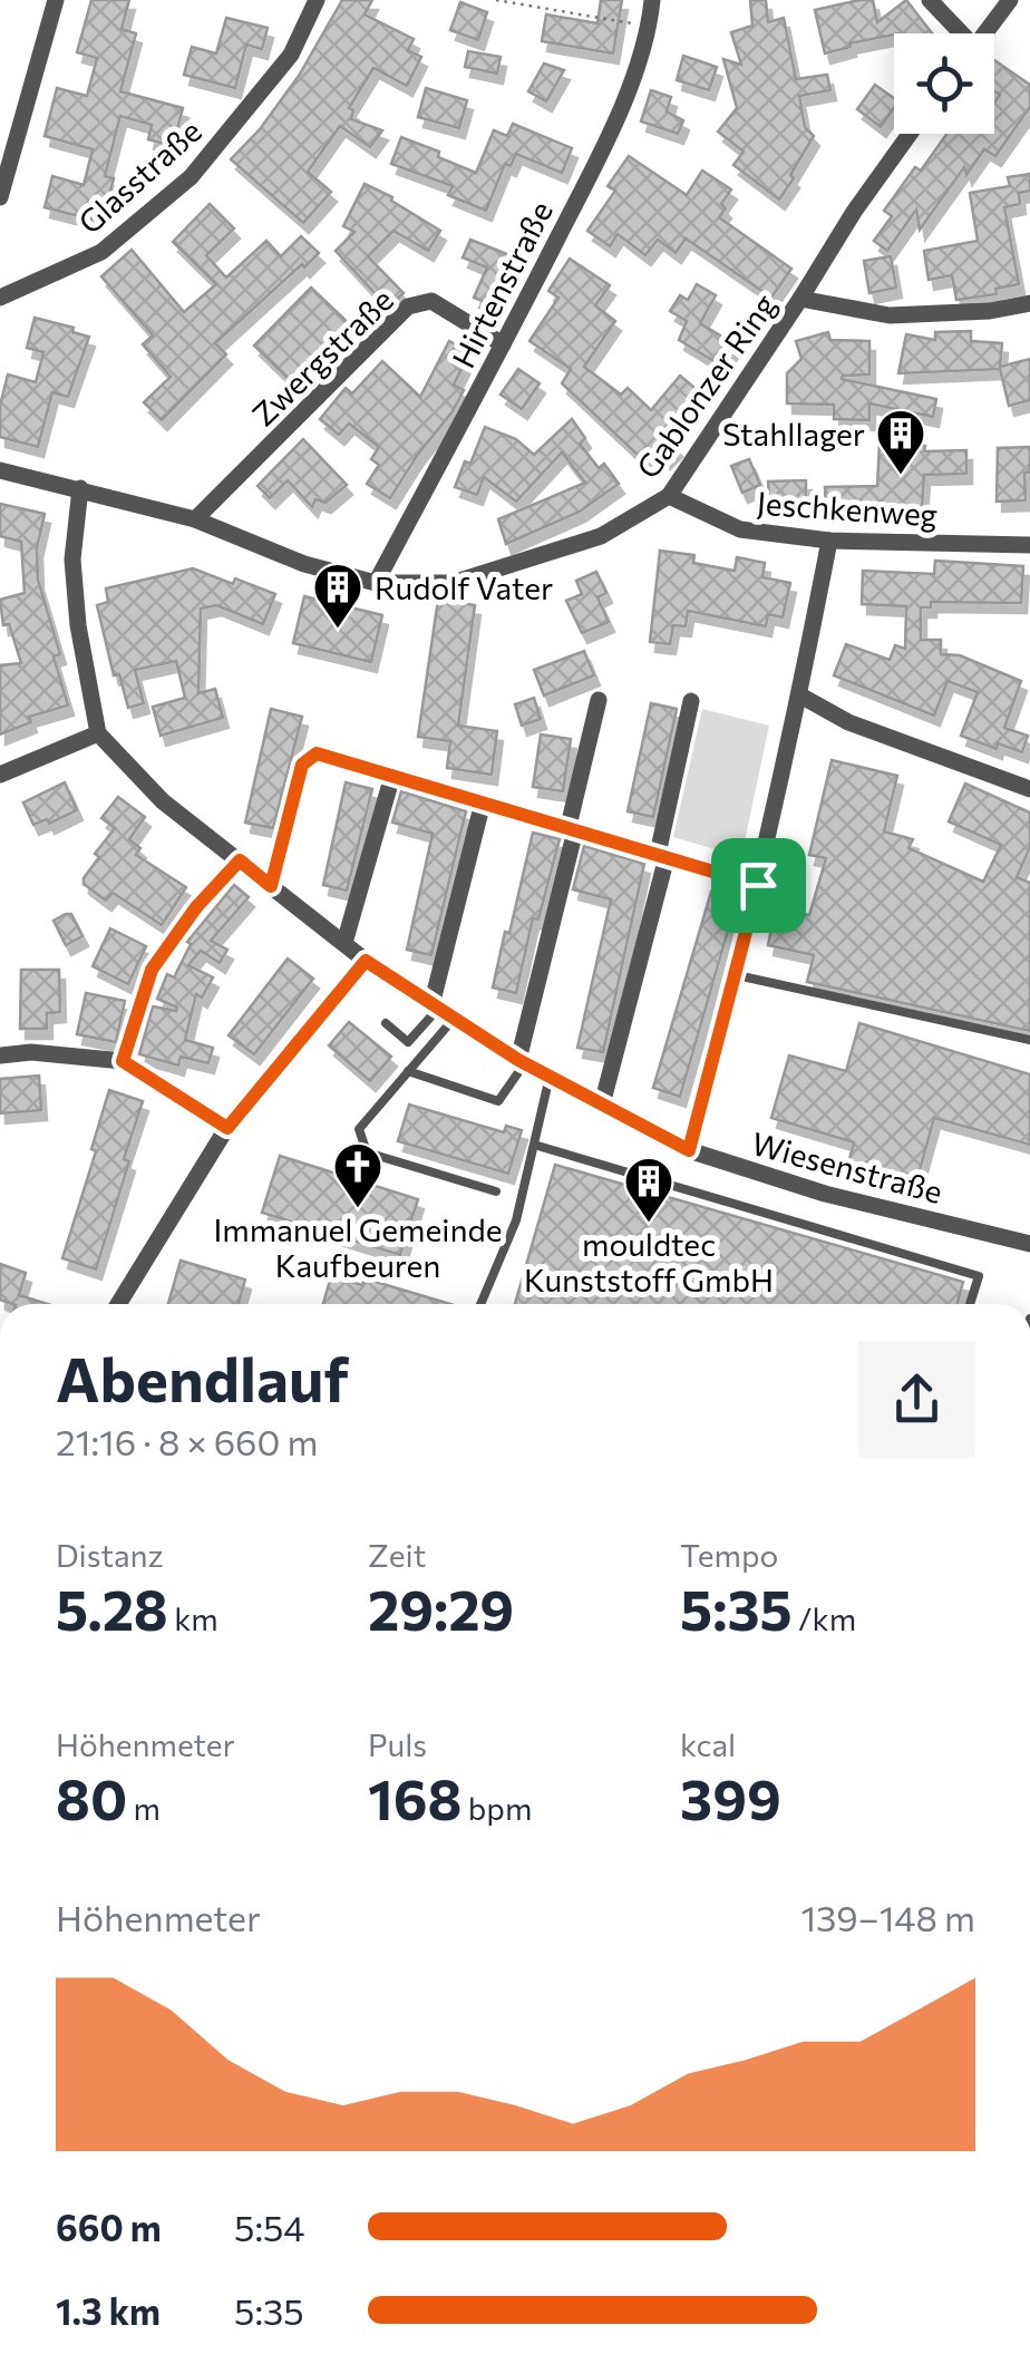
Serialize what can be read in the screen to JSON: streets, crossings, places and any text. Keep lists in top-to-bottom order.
{
  "streets": {
    "street": [
      "Glasstraße",
      "Hirtenstraße",
      "Zwergstraße",
      "Gablonzer Ring",
      "Jeschkenweg",
      "Wiesenstraße"
    ]
  },
  "crossings": [
    ["Hirtenstraße", "Zwergstraße"],
    ["Hirtenstraße", "Gablonzer Ring"],
    ["Zwergstraße", "Gablonzer Ring"],
    ["Gablonzer Ring", "Jeschkenweg"]
  ],
  "places": {
    "building": ["Stahllager", "Rudolf Vater", "mouldtec Kunststoff GmbH"],
    "church": ["Immanuel Gemeinde Kaufbeuren"]
  },
  "page": {
    "heading": ["Abendlauf", "21:16 · 8 × 660 m"],
    "stats": [
      ["Distanz", "5.28 km"],
      ["Zeit", "29:29"],
      ["Tempo", "5:35 /km"],
      ["Höhenmeter", "80 m"],
      ["Puls", "168 bpm"],
      ["kcal", "399"]
    ],
    "chart": ["Höhenmeter", "139–148 m"],
    "list": [
      {
        "name": "660 m",
        "note": "5:54"
      },
      {
        "name": "1.3 km",
        "note": "5:35"
      }
    ]
  }
}
